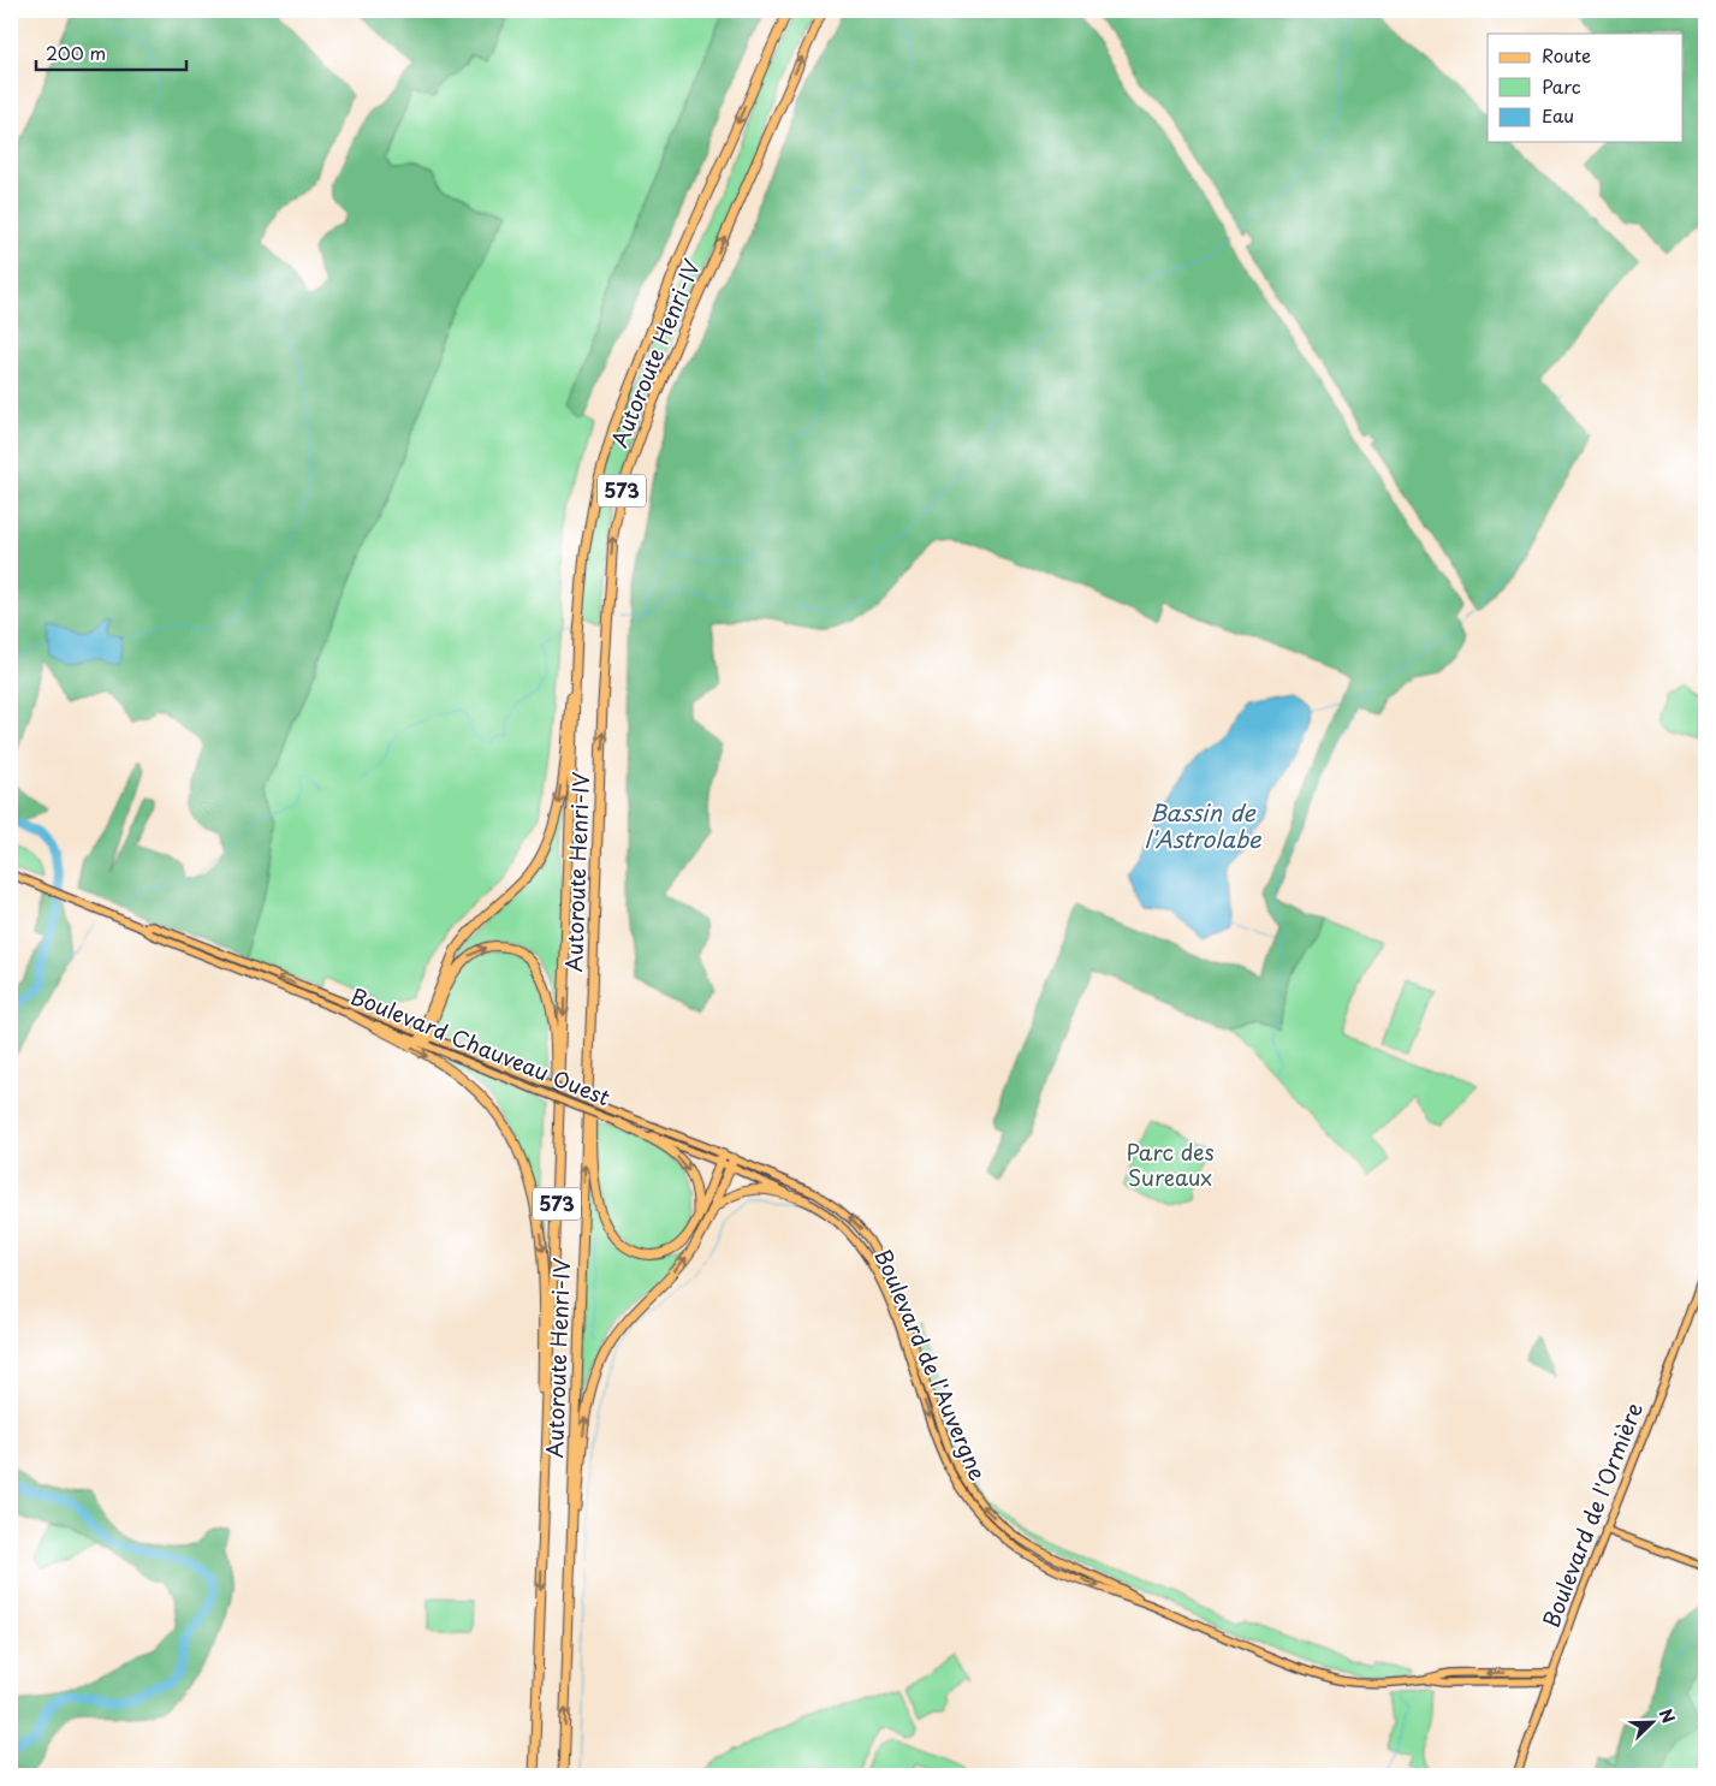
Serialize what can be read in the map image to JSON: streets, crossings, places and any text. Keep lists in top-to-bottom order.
{
  "streets": {
    "highway": ["Autoroute Henri-IV", "573"],
    "main road": ["Boulevard Chauveau Ouest", "Boulevard de l'Auvergne", "Boulevard de l'Ormière"]
  },
  "crossings": [
    ["Boulevard Chauveau Ouest", "Boulevard de l'Auvergne"],
    ["Boulevard de l'Auvergne", "Boulevard de l'Ormière"]
  ],
  "water": ["Bassin de l'Astrolabe"],
  "parks": ["Parc des Sureaux"],
  "legend": ["Route", "Parc", "Eau"],
  "scale_bar": "200 m",
  "north": "top right"
}
